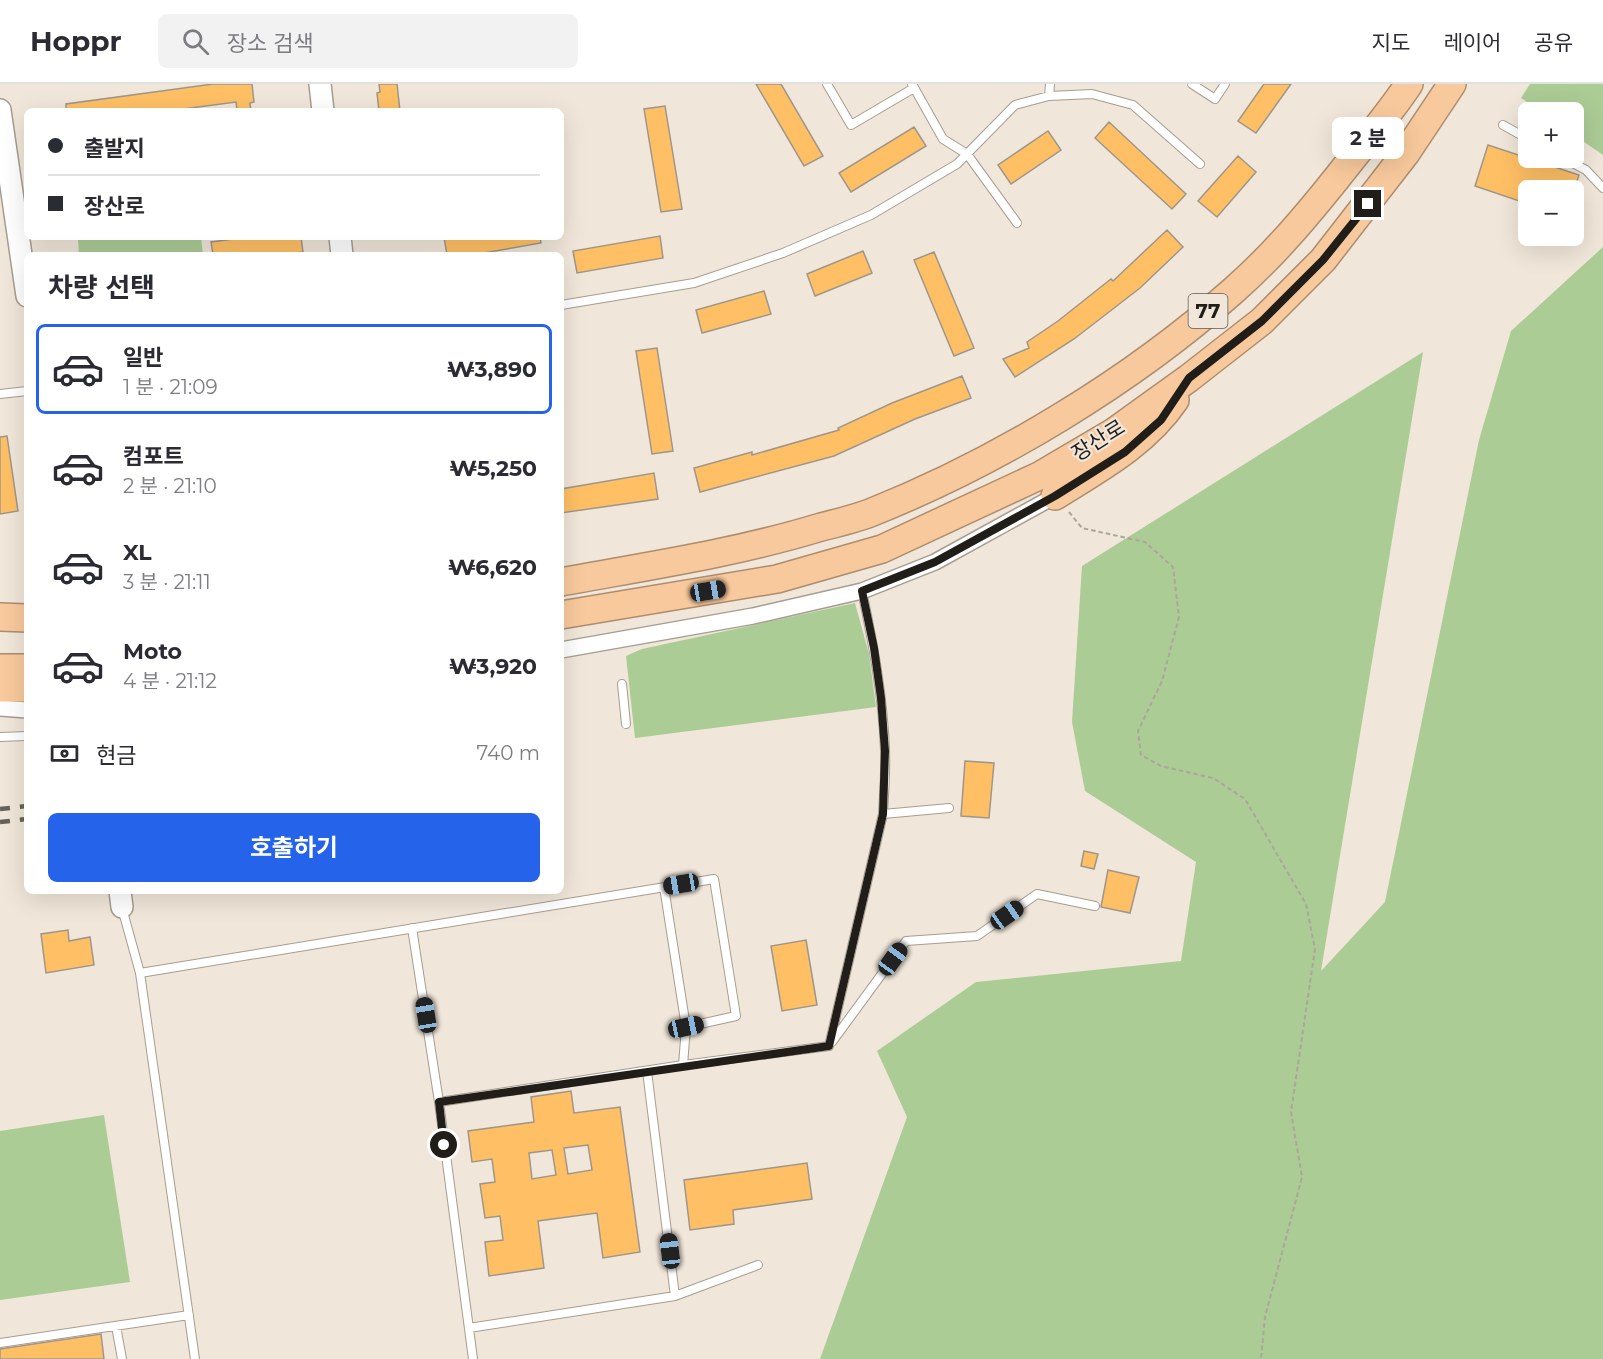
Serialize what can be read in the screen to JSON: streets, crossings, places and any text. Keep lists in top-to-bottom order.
{
  "streets": {
    "highway": ["77", "장산로"]
  },
  "page": {
    "header": "Hoppr",
    "search": "장소 검색",
    "nav": ["지도", "레이어", "공유"],
    "map_buttons": ["+", "−"],
    "banner": ["출발지", "장산로"],
    "bubble": "2 분",
    "heading": "차량 선택",
    "list": [
      {
        "name": "일반",
        "note": "1 분 · 21:09",
        "value": "₩3,890"
      },
      {
        "name": "컴포트",
        "note": "2 분 · 21:10",
        "value": "₩5,250"
      },
      {
        "name": "XL",
        "note": "3 분 · 21:11",
        "value": "₩6,620"
      },
      {
        "name": "Moto",
        "note": "4 분 · 21:12",
        "value": "₩3,920"
      }
    ],
    "pay": ["현금", "740 m"],
    "buttons": "호출하기"
  }
}
